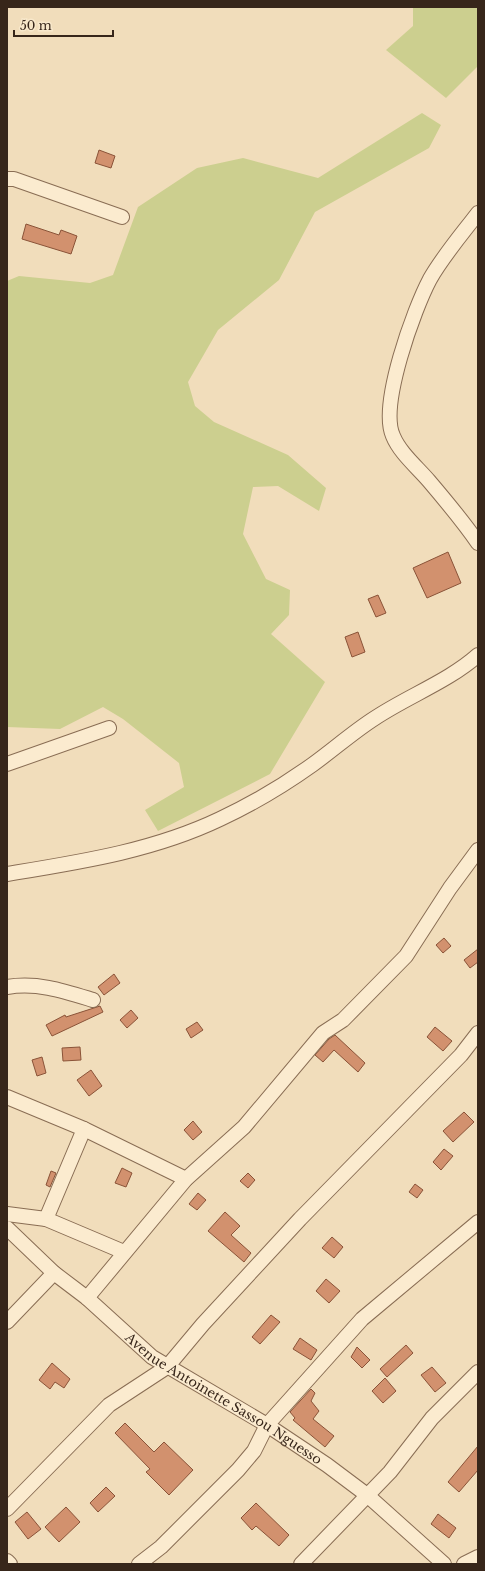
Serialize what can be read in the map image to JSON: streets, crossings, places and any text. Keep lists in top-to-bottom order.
{
  "streets": {
    "street": ["Avenue Antoinette Sassou Nguesso"]
  },
  "scale_bar": "50 m"
}
